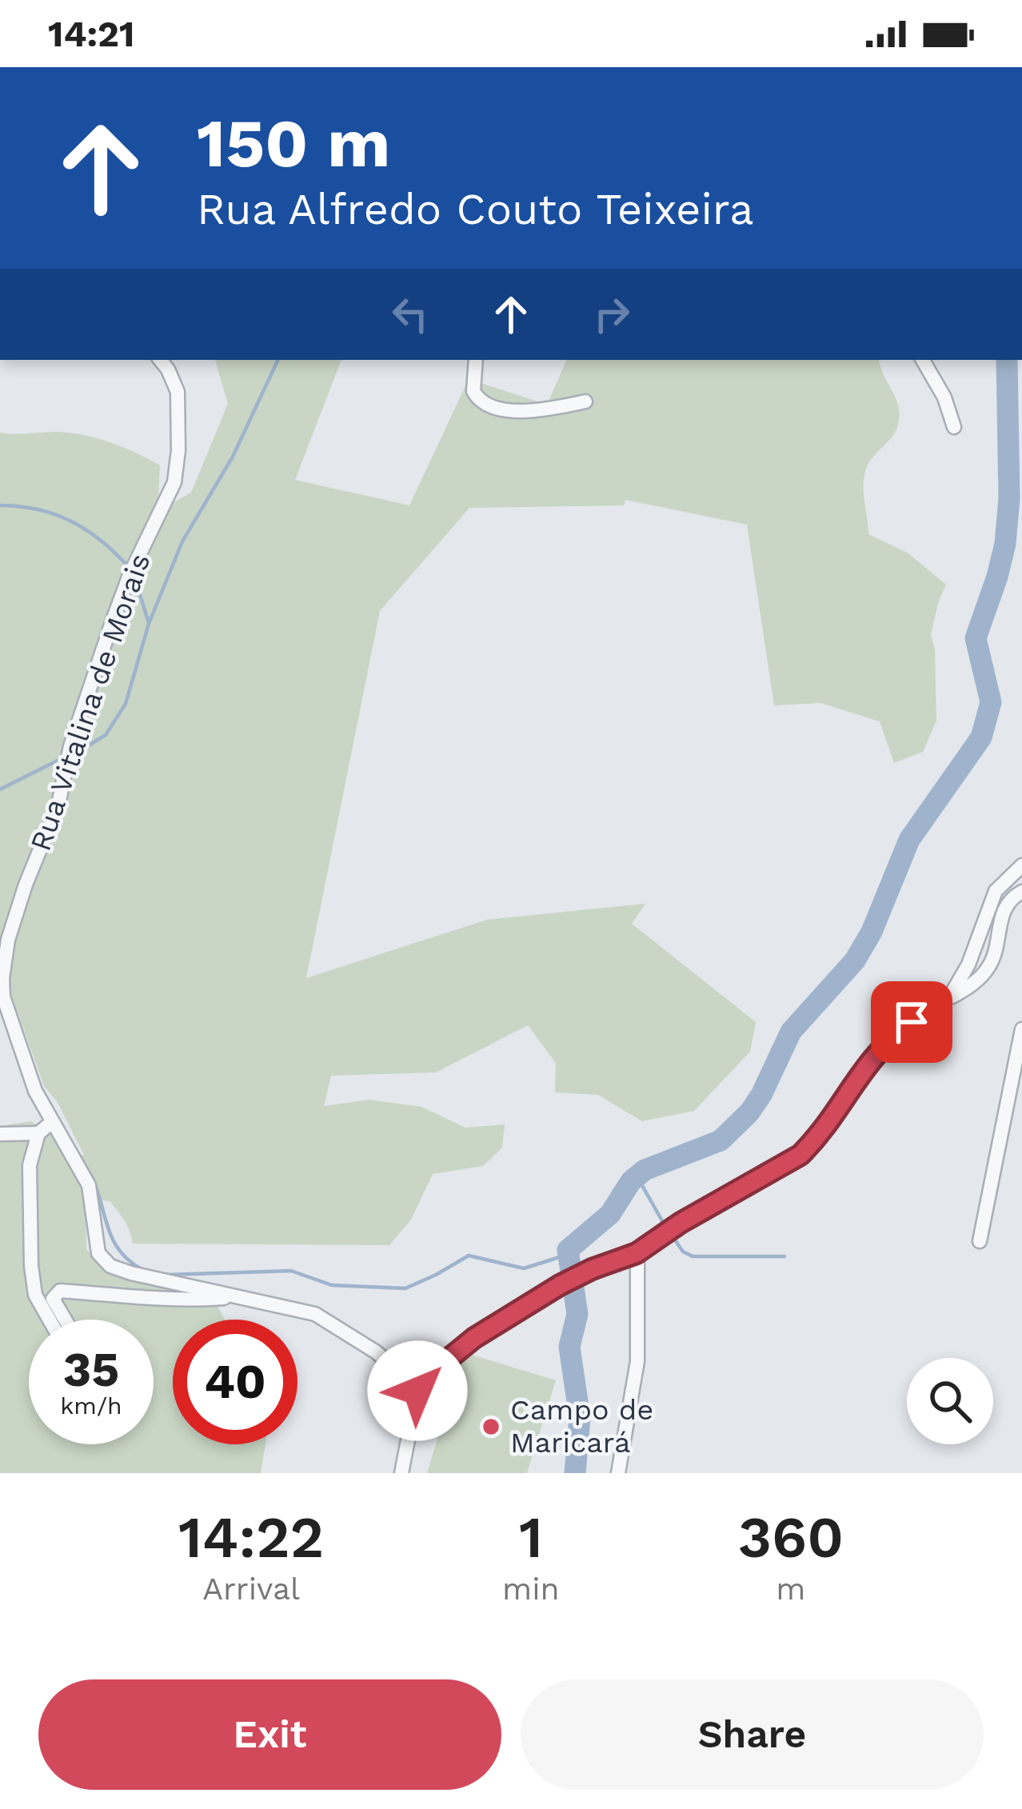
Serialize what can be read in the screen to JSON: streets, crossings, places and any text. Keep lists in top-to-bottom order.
{
  "streets": {
    "street": ["Rua Vitalina de Morais"]
  },
  "places": ["Campo de Maricará"],
  "page": {
    "status": "14:21",
    "turn": ["150 m", "Rua Alfredo Couto Teixeira"],
    "speed": "35 km/h",
    "limit": "40",
    "eta": [
      "14:22",
      "Arrival",
      "1",
      "min",
      "360",
      "m"
    ],
    "buttons": ["Exit", "Share"]
  }
}
